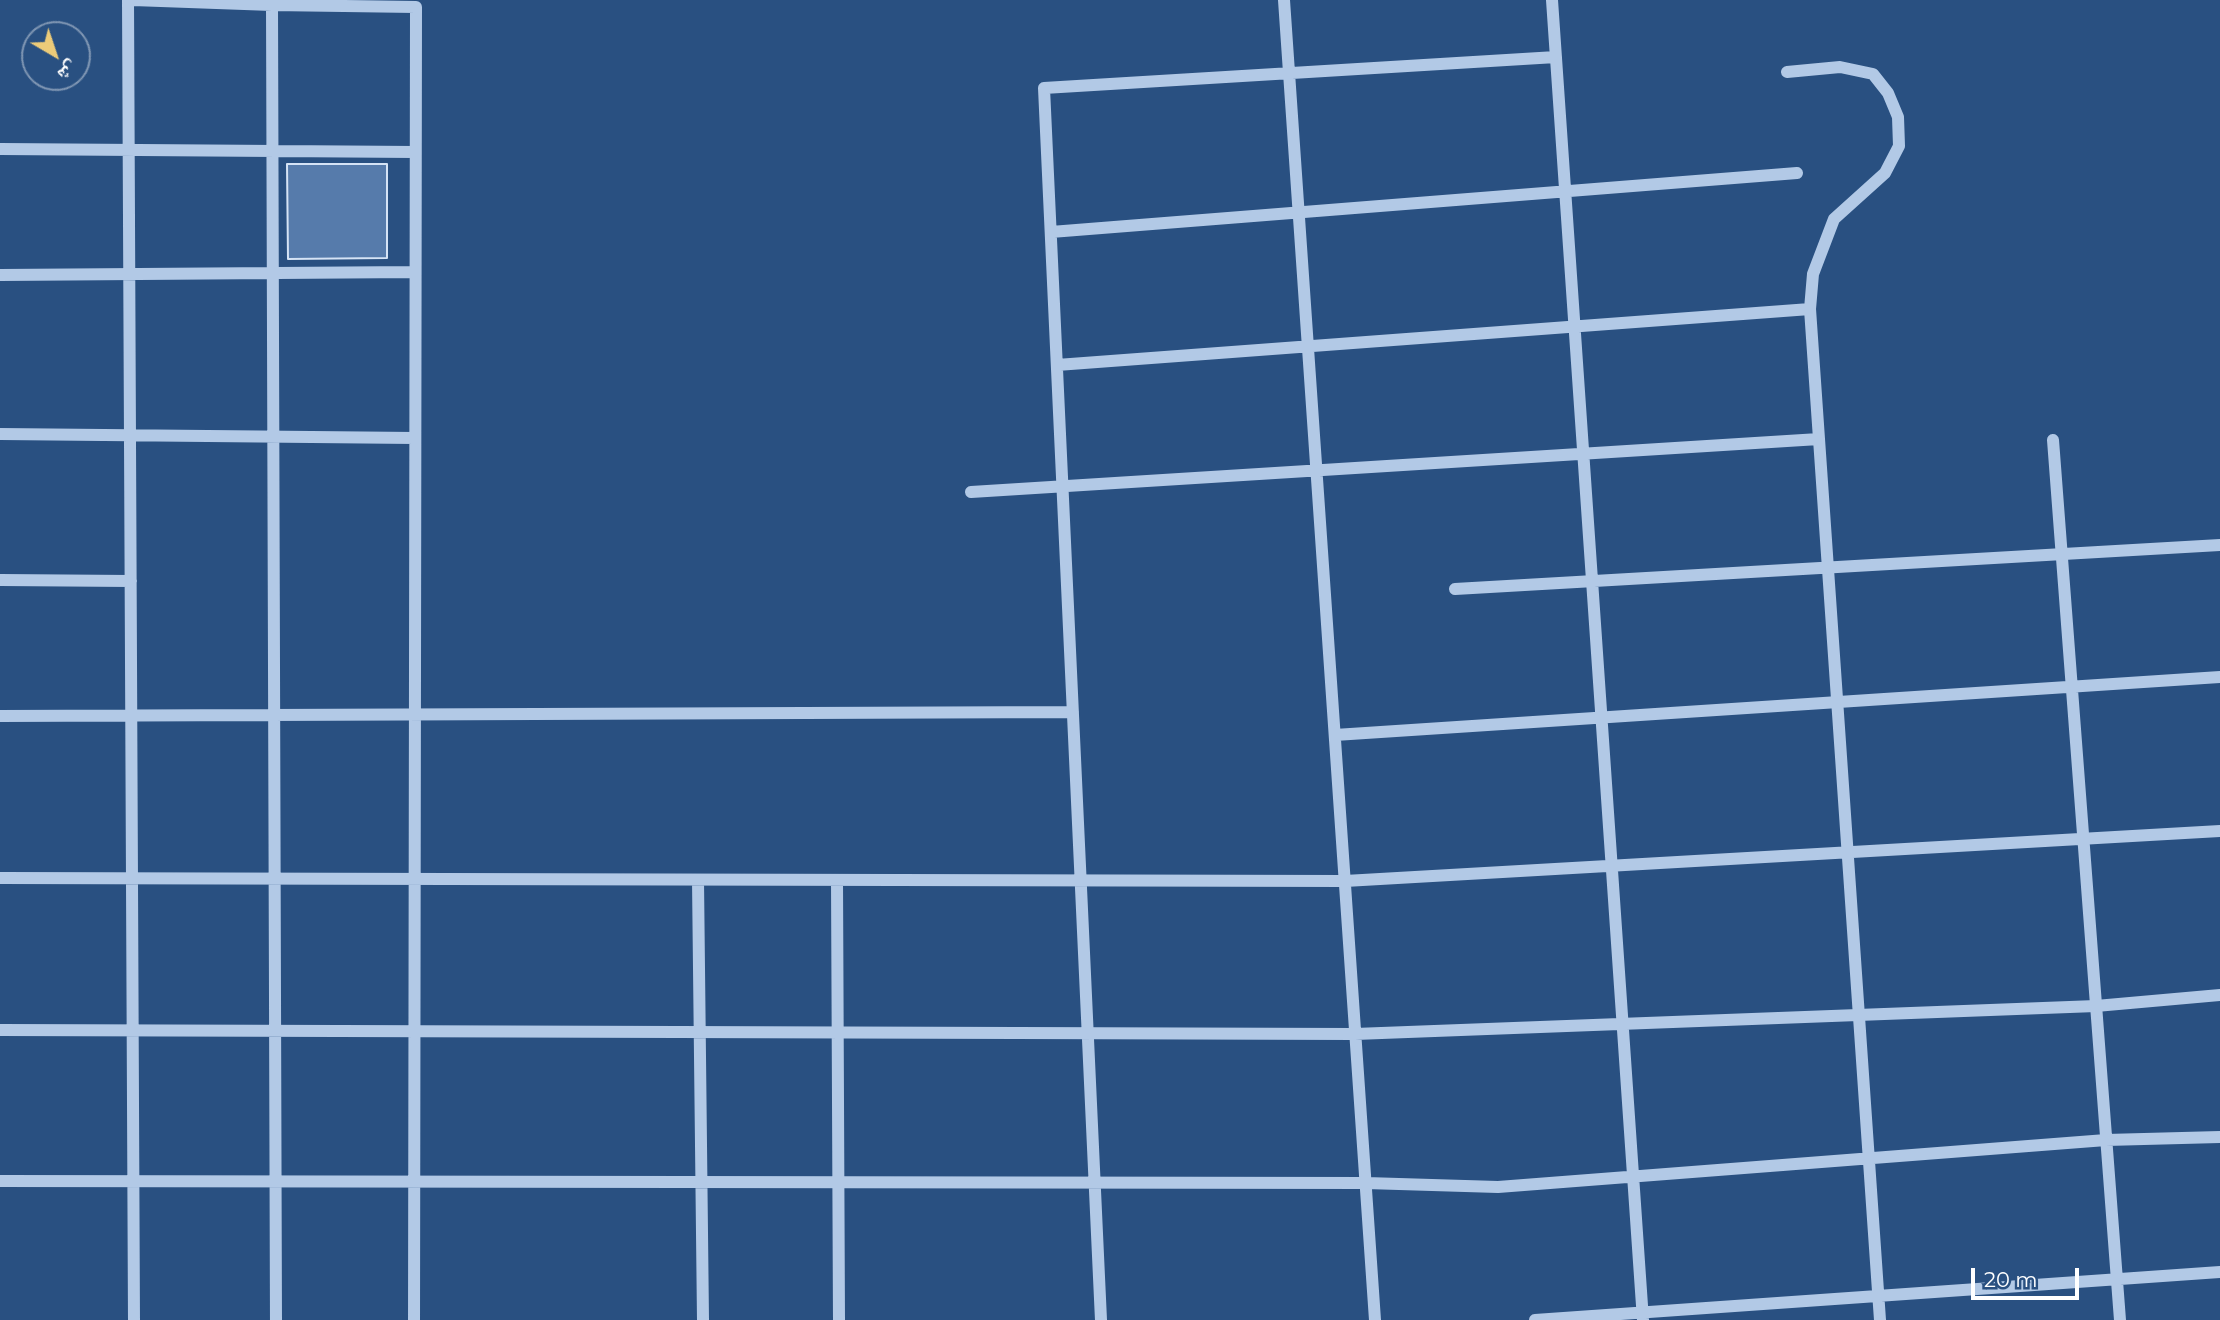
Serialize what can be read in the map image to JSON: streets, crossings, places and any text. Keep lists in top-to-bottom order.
{
  "scale_bar": "20 m",
  "north": "bottom right"
}
